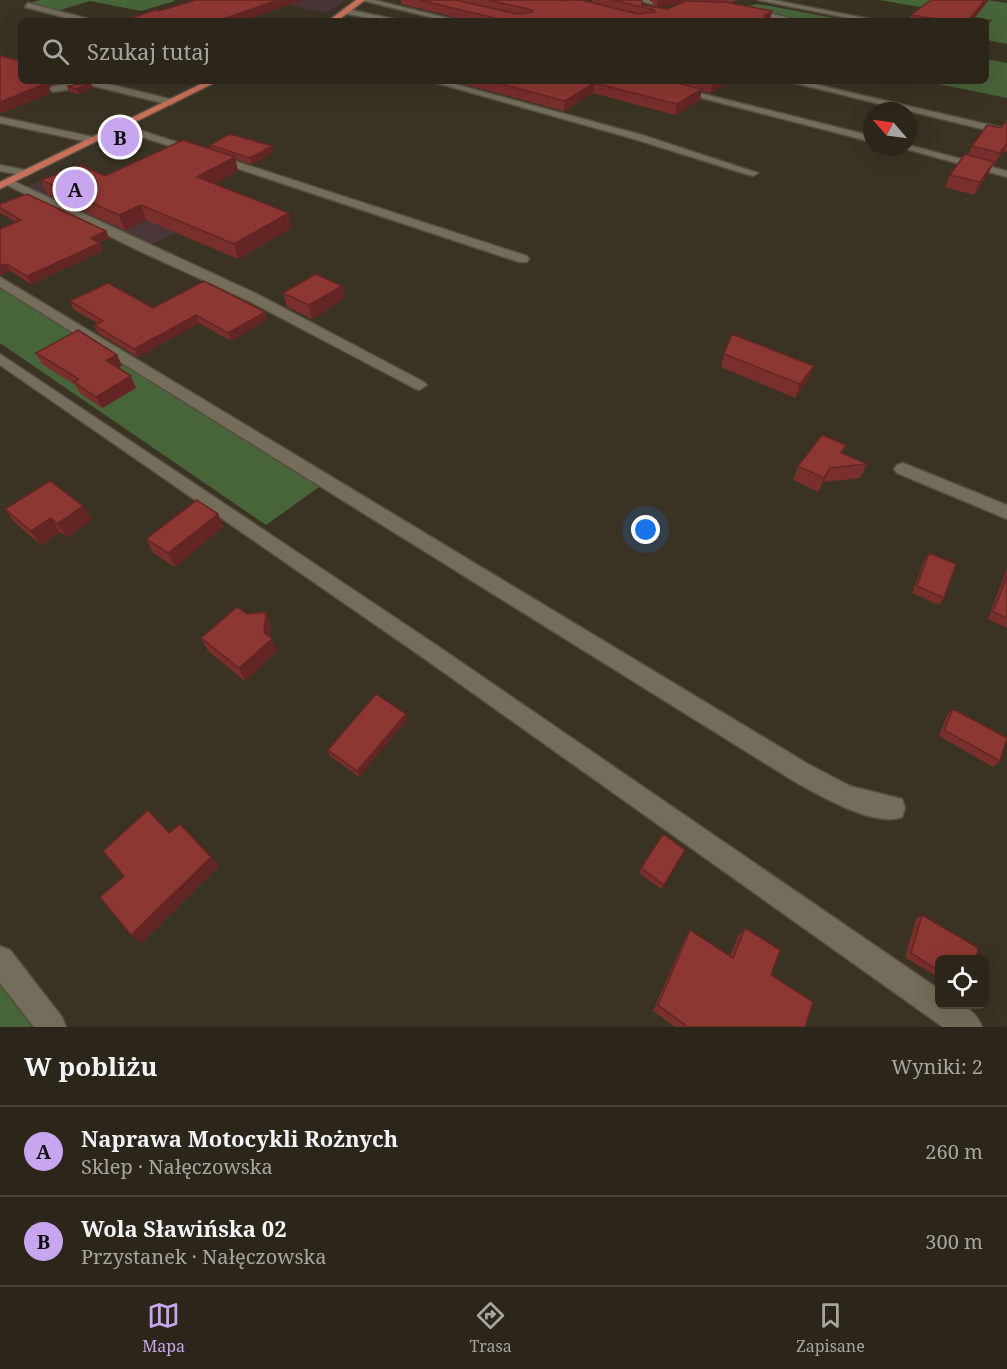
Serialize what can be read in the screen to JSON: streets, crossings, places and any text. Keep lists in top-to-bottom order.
{
  "north": "top left",
  "page": {
    "search": "Szukaj tutaj",
    "pins": ["B", "A"],
    "heading": ["W pobliżu", "Wyniki: 2"],
    "list": [
      {
        "mark": "A",
        "name": "Naprawa Motocykli Rożnych",
        "note": "Sklep · Nałęczowska",
        "value": "260 m"
      },
      {
        "mark": "B",
        "name": "Wola Sławińska 02",
        "note": "Przystanek · Nałęczowska",
        "value": "300 m"
      }
    ],
    "nav": ["Mapa", "Trasa", "Zapisane"]
  }
}
